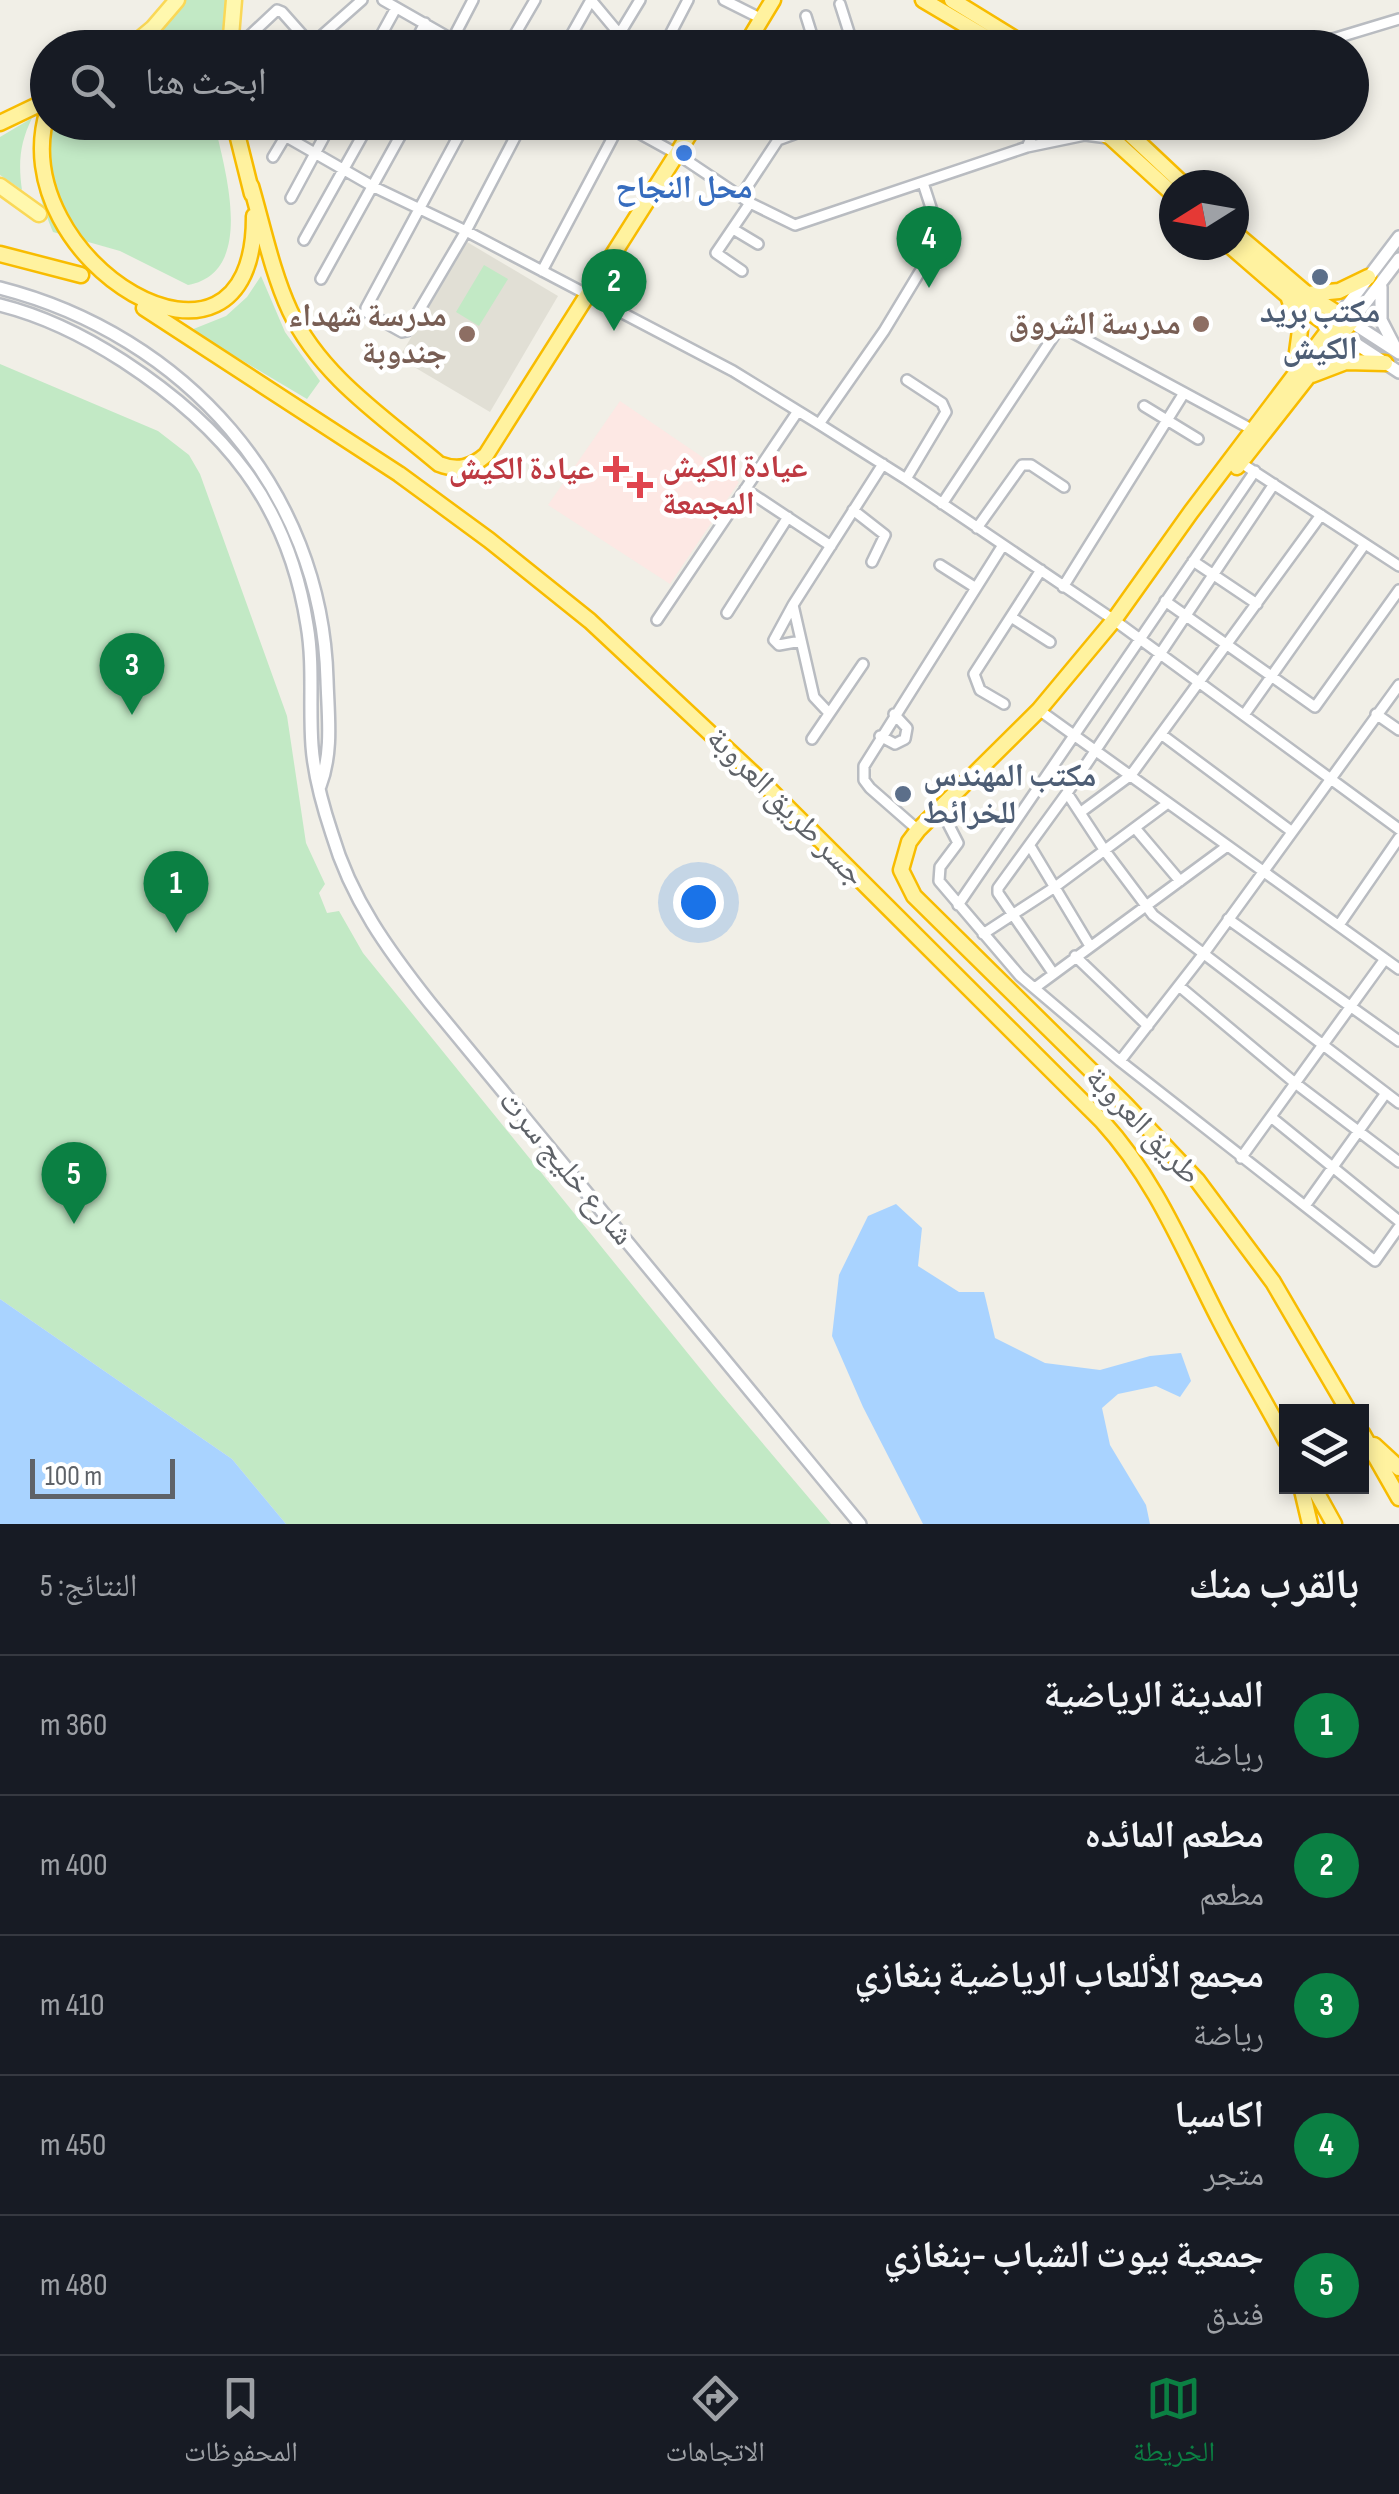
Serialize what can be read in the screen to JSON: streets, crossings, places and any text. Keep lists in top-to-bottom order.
{
  "streets": {
    "highway": ["جسر طريق العروبة", "طريق العروبة"],
    "main road": ["شارع خليج سرت"]
  },
  "places": {
    "other": [
      "محل النجاح",
      "مكتب بريد الكيش",
      "مدرسة الشروق",
      "مدرسة شهداء جندوبة",
      "مكتب المهندس للخرائط"
    ],
    "health": ["عيادة الكيش", "عيادة الكيش المجمعة"]
  },
  "scale_bar": "100 m",
  "north": "left",
  "page": {
    "search": "ابحث هنا",
    "pins": [
      "4",
      "2",
      "3",
      "1",
      "5"
    ],
    "scale": "100 m",
    "heading": ["بالقرب منك", "النتائج: 5"],
    "list": [
      {
        "mark": "1",
        "name": "المدينة الرياضية",
        "note": "رياضة",
        "value": "360 m"
      },
      {
        "mark": "2",
        "name": "مطعم المائده",
        "note": "مطعم",
        "value": "400 m"
      },
      {
        "mark": "3",
        "name": "مجمع الأللعاب الرياضية بنغازي",
        "note": "رياضة",
        "value": "410 m"
      },
      {
        "mark": "4",
        "name": "اكاسيا",
        "note": "متجر",
        "value": "450 m"
      },
      {
        "mark": "5",
        "name": "جمعية بيوت الشباب -بنغازي",
        "note": "فندق",
        "value": "480 m"
      }
    ],
    "nav": ["الخريطة", "الاتجاهات", "المحفوظات"]
  }
}
